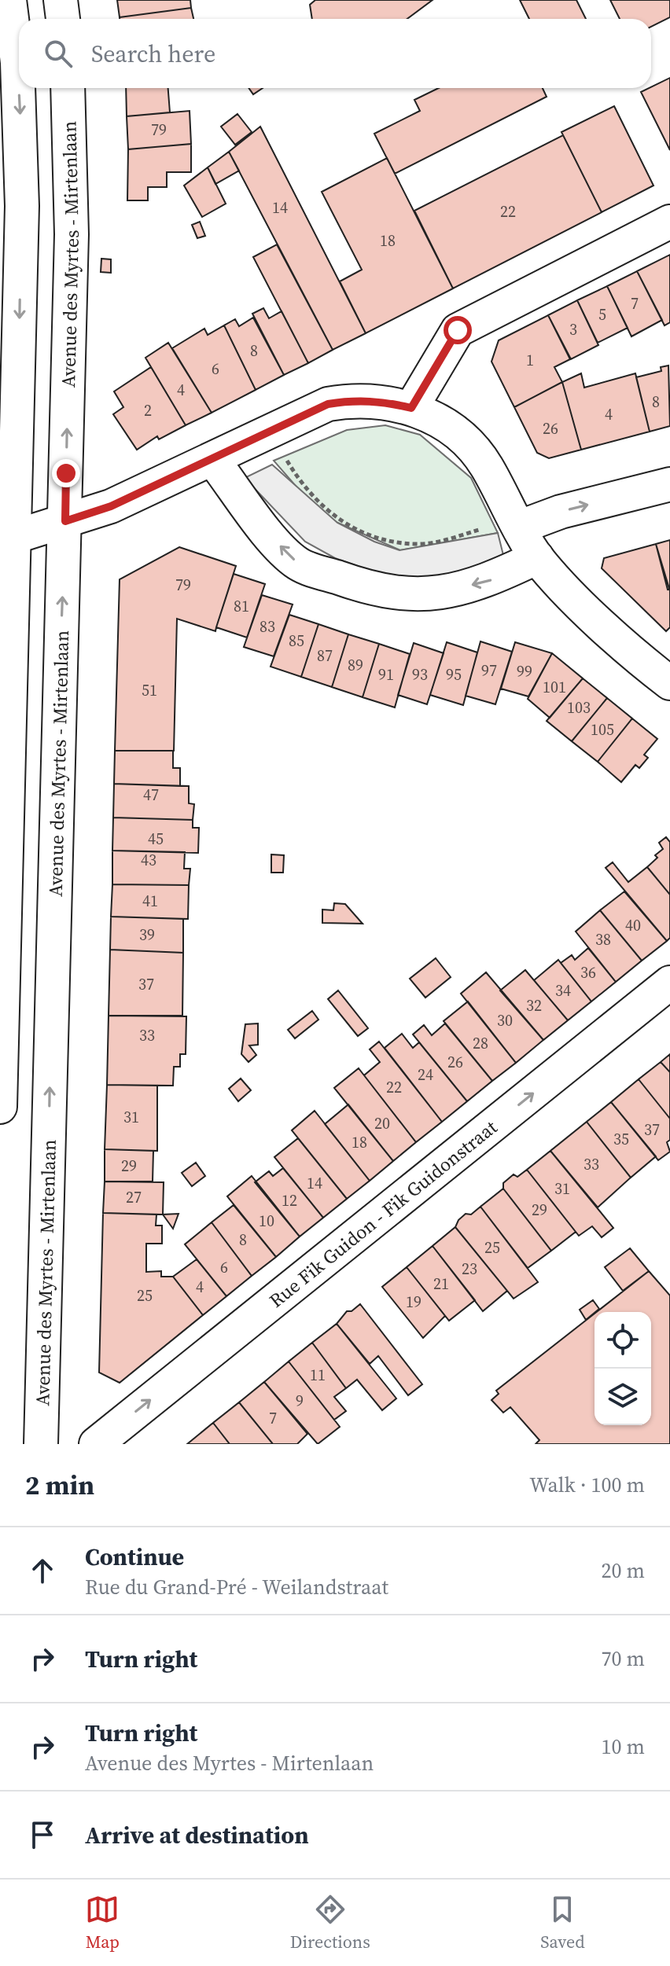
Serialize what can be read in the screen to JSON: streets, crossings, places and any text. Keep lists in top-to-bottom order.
{
  "streets": {
    "street": ["Avenue des Myrtes - Mirtenlaan", "Rue Fik Guidon - Fik Guidonstraat"]
  },
  "one_way": ["Rue Fik Guidon - Fik Guidonstraat"],
  "house_numbers": [
    "79",
    "14",
    "22",
    "18",
    "7",
    "5",
    "3",
    "8",
    "1",
    "6",
    "4",
    "8",
    "2",
    "4",
    "26",
    "79",
    "81",
    "83",
    "85",
    "87",
    "89",
    "97",
    "99",
    "91",
    "93",
    "95",
    "101",
    "51",
    "103",
    "105",
    "47",
    "45",
    "43",
    "41",
    "40",
    "39",
    "38",
    "36",
    "37",
    "34",
    "32",
    "30",
    "33",
    "28",
    "26",
    "24",
    "22",
    "31",
    "20",
    "37",
    "35",
    "18",
    "33",
    "29",
    "14",
    "31",
    "27",
    "12",
    "29",
    "10",
    "8",
    "25",
    "6",
    "23",
    "21",
    "4",
    "25",
    "19",
    "11",
    "9",
    "7"
  ],
  "page": {
    "search": "Search here",
    "heading": ["2 min", "Walk · 100 m"],
    "list": [
      ["Continue", "Rue du Grand-Pré - Weilandstraat", "20 m"],
      ["Turn right", "70 m"],
      ["Turn right", "Avenue des Myrtes - Mirtenlaan", "10 m"],
      "Arrive at destination"
    ],
    "nav": ["Map", "Directions", "Saved"]
  }
}
